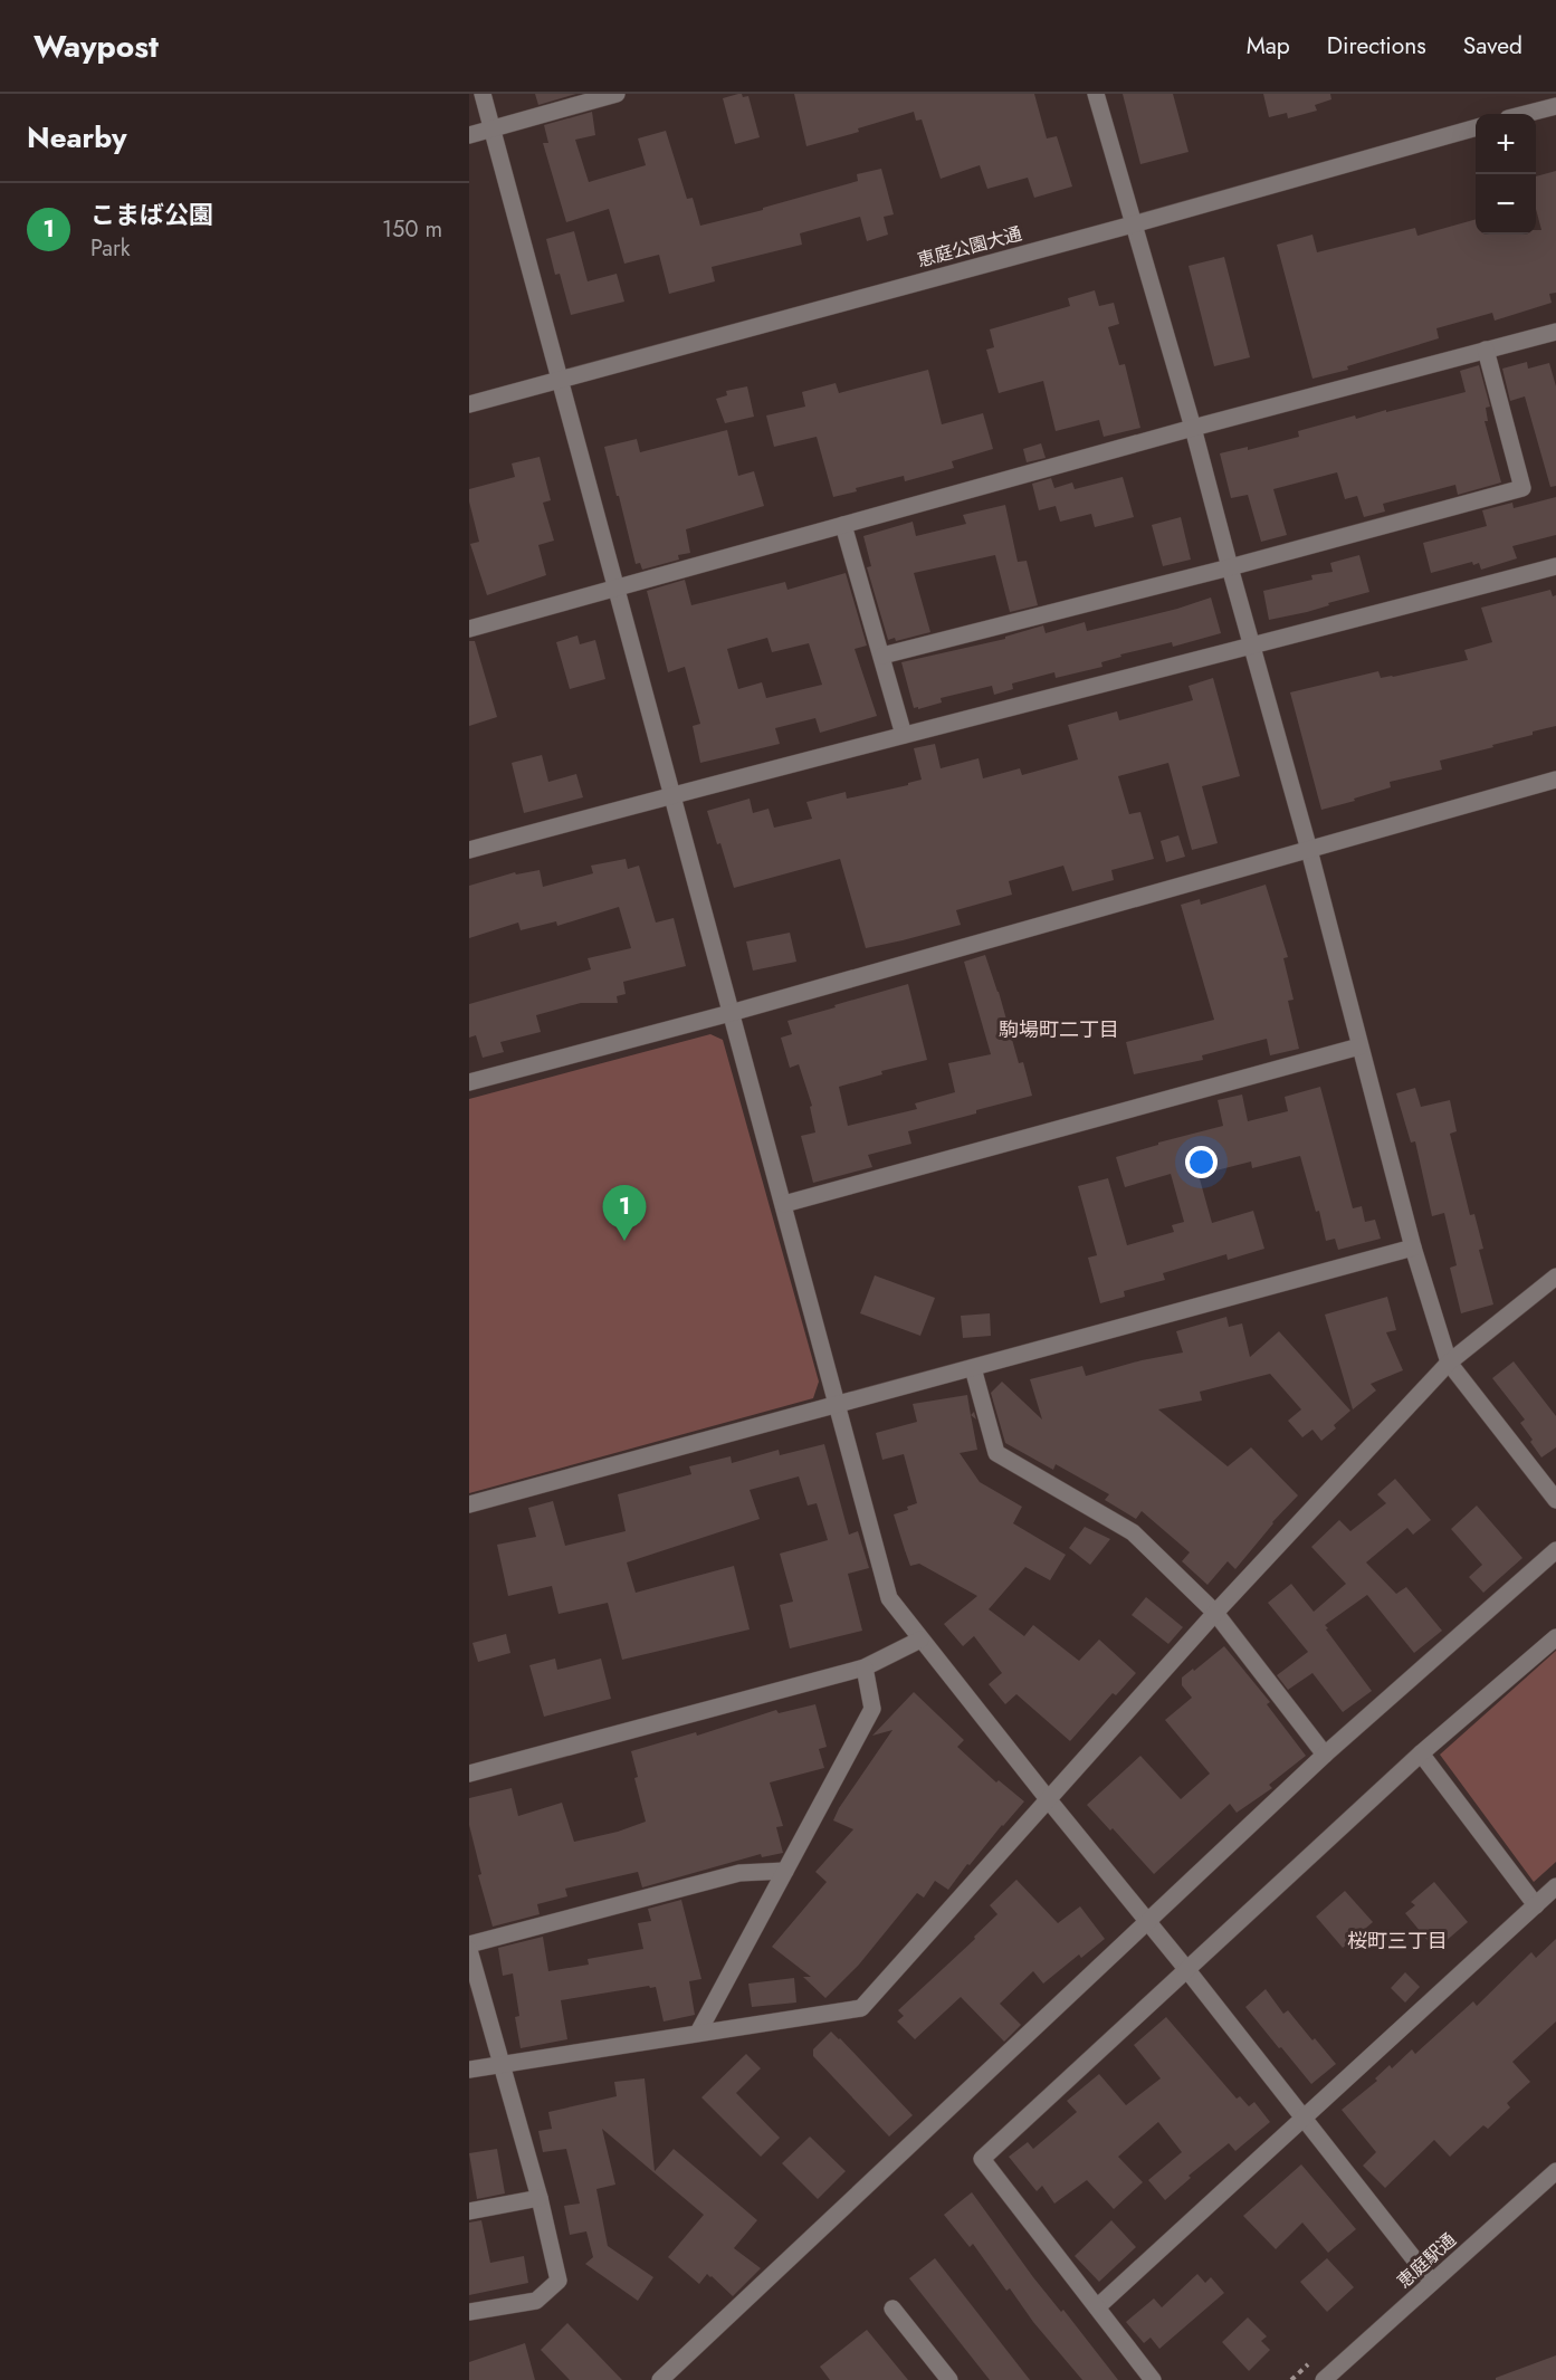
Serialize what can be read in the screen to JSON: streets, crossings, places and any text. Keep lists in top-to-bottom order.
{
  "streets": {
    "street": ["恵庭公園大通", "恵庭駅通"]
  },
  "districts": ["駒場町二丁目", "桜町三丁目"],
  "page": {
    "header": "Waypost",
    "nav": ["Map", "Directions", "Saved"],
    "heading": "Nearby",
    "map_buttons": ["+", "−"],
    "list": [
      {
        "mark": "1",
        "name": "こまば公園",
        "note": "Park",
        "value": "150 m"
      }
    ],
    "pins": "1"
  }
}
